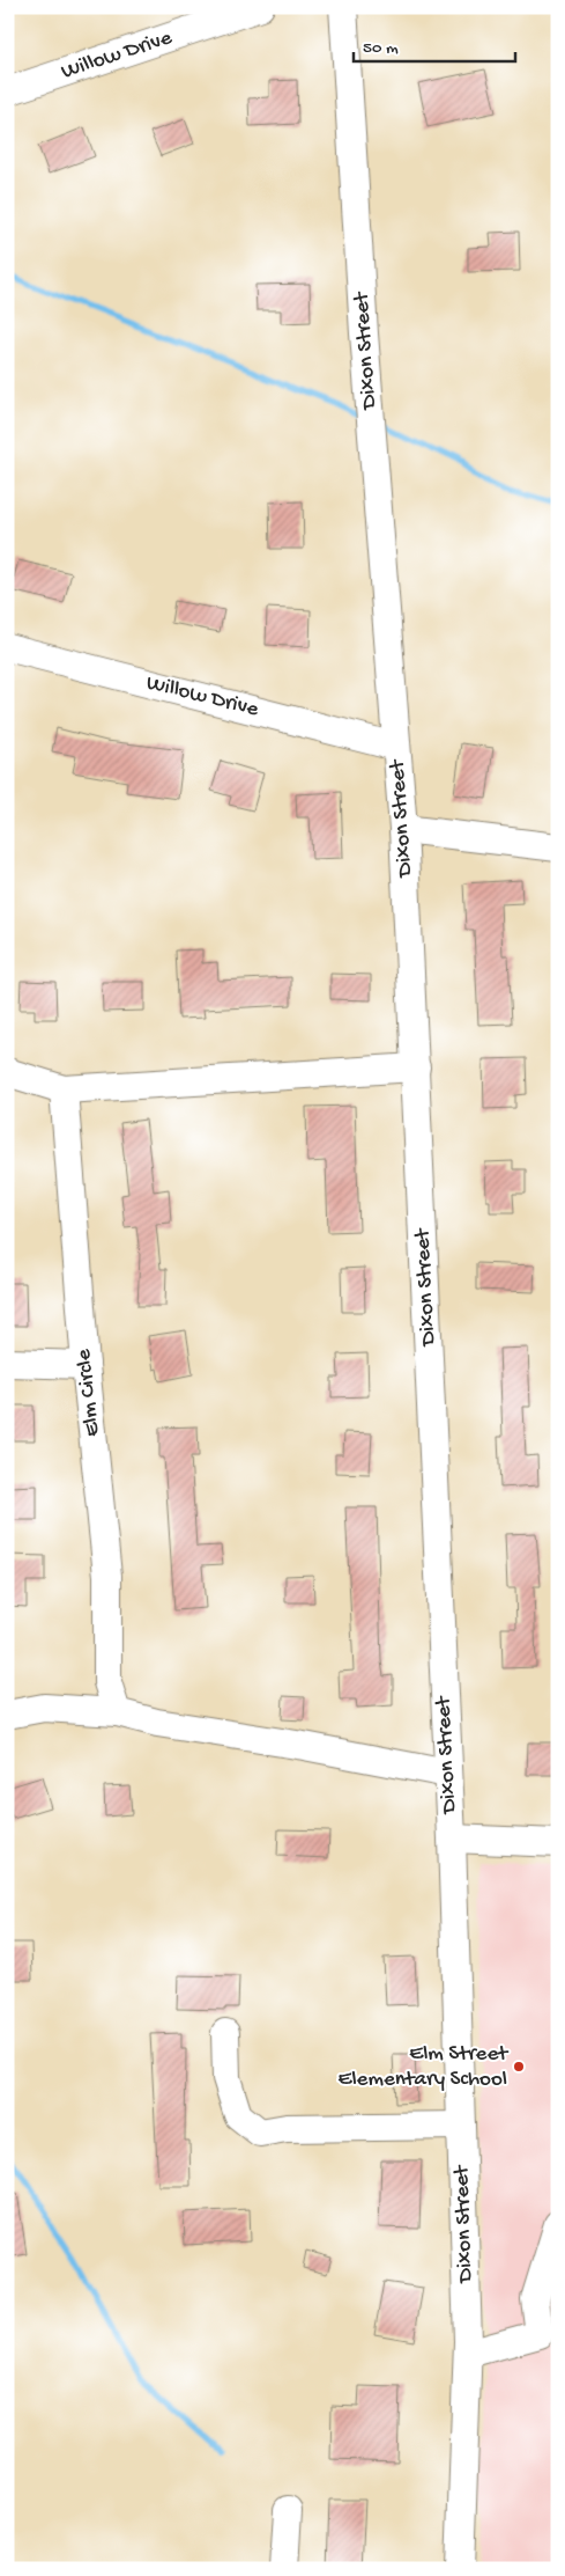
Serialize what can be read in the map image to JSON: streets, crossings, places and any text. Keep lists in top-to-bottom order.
{
  "streets": {
    "street": ["Willow Drive", "Dixon Street", "Elm Circle"]
  },
  "crossings": [
    ["Willow Drive", "Dixon Street"]
  ],
  "places": ["Elm Street Elementary School"],
  "scale_bar": "50 m"
}
